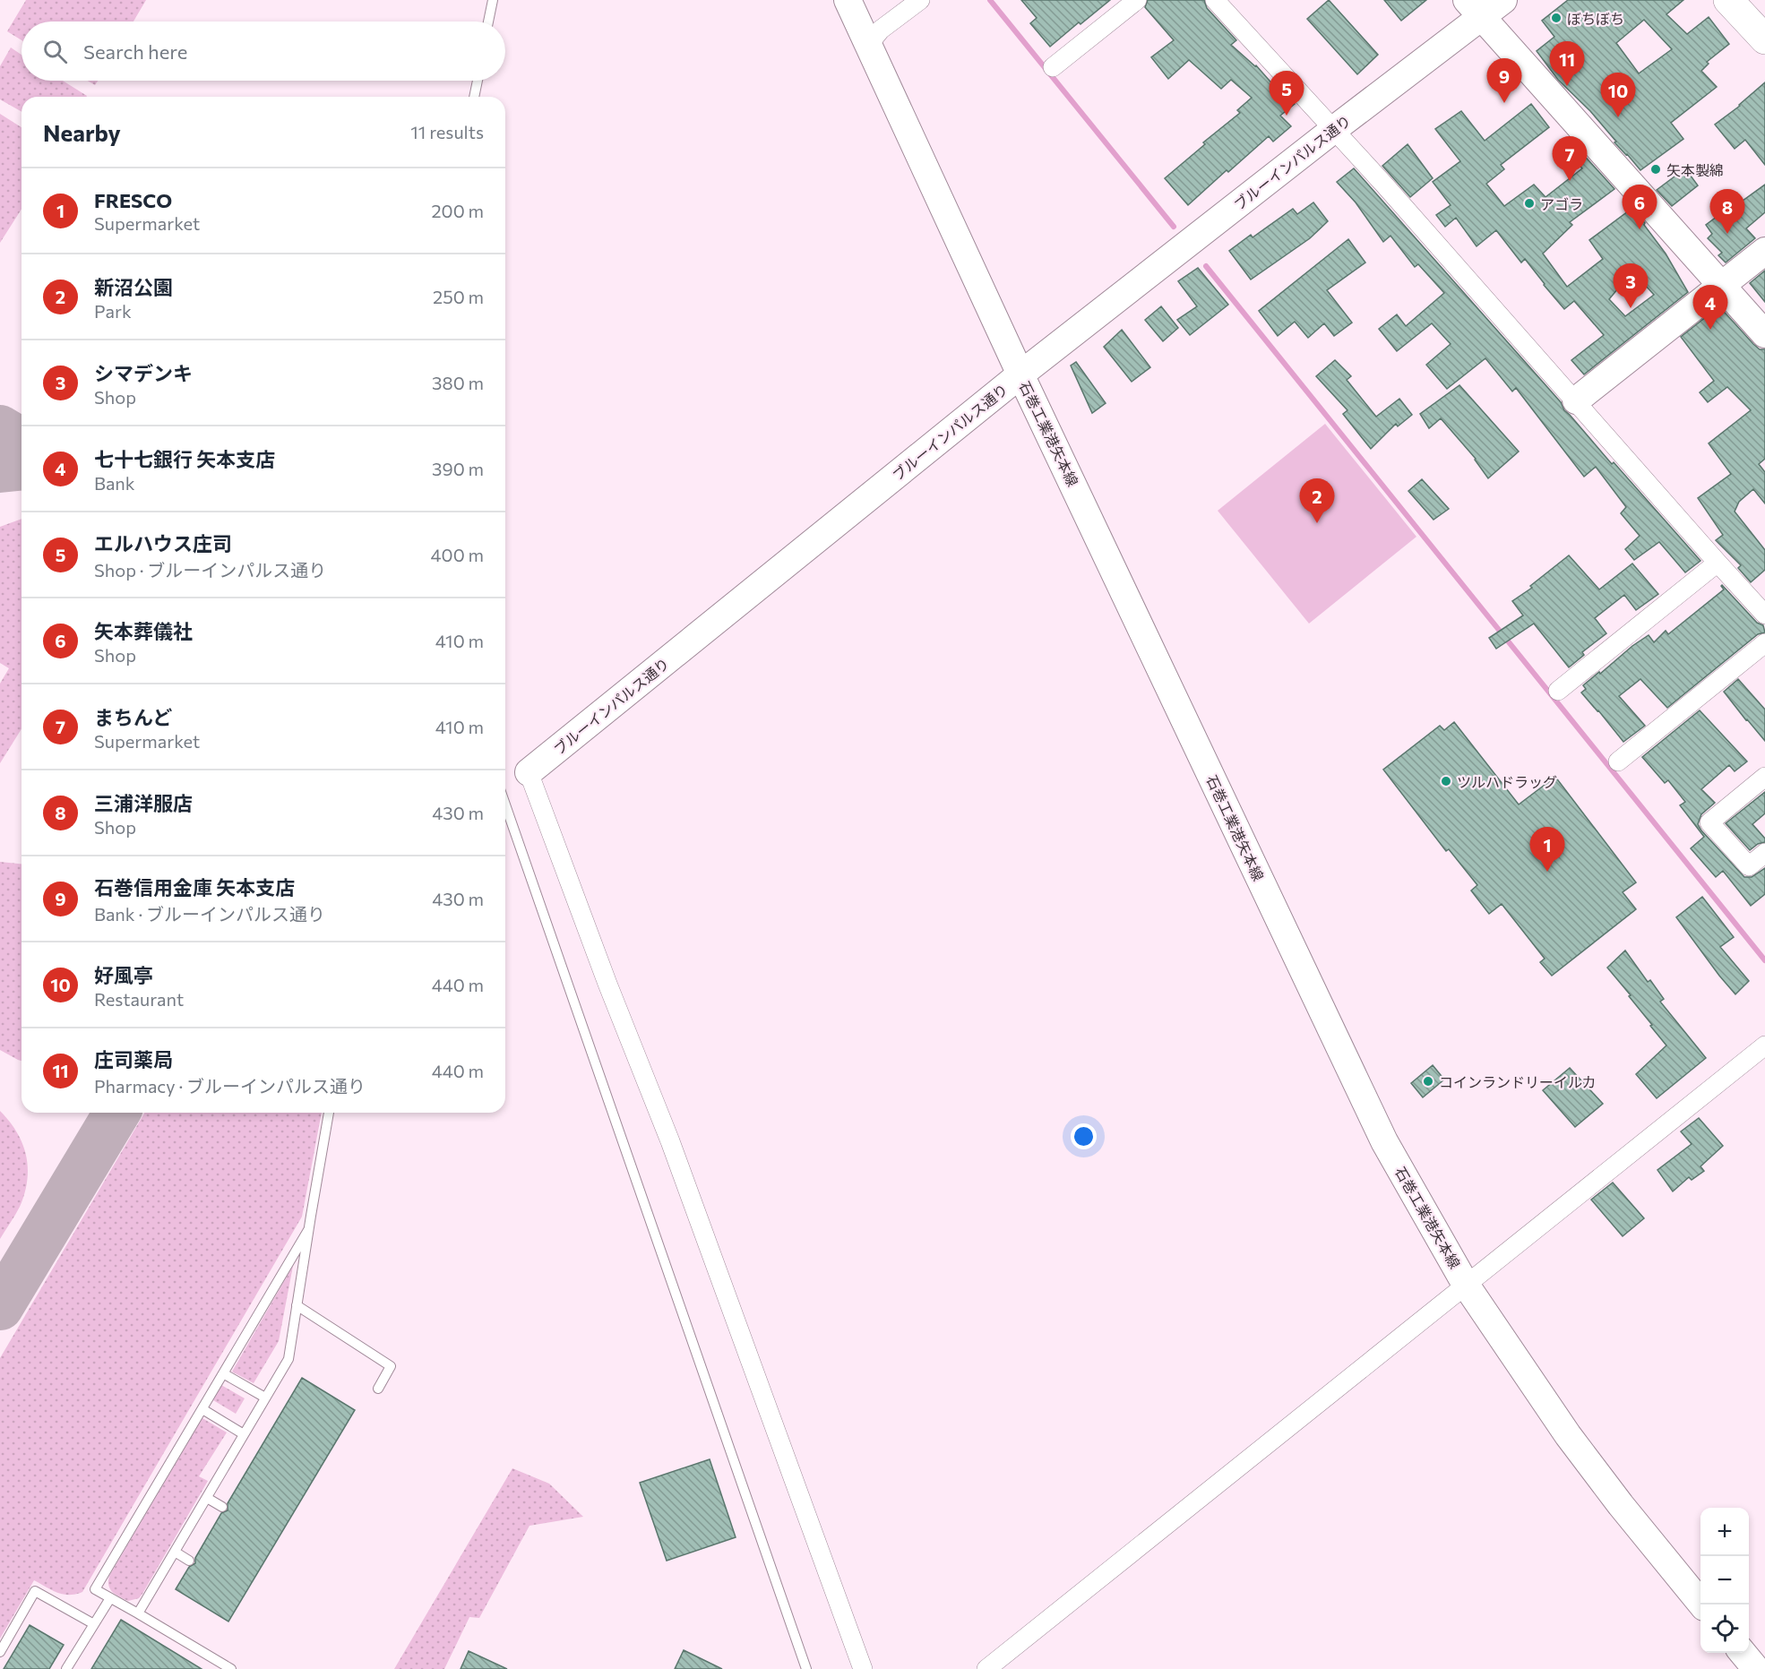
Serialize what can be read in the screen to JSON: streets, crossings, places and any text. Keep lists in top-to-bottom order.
{
  "streets": {
    "street": ["ブルーインパルス通り", "石巻工業港矢本線"]
  },
  "crossings": [
    ["ブルーインパルス通り", "石巻工業港矢本線"]
  ],
  "places": [
    "ぼちぼち",
    "矢本製綿",
    "アゴラ",
    "ツルハドラッグ",
    "コインランドリーイルカ"
  ],
  "page": {
    "search": "Search here",
    "pins": [
      "11",
      "9",
      "5",
      "10",
      "7",
      "6",
      "8",
      "3",
      "4",
      "2",
      "1"
    ],
    "heading": ["Nearby", "11 results"],
    "list": [
      {
        "mark": "1",
        "name": "FRESCO",
        "note": "Supermarket",
        "value": "200 m"
      },
      {
        "mark": "2",
        "name": "新沼公園",
        "note": "Park",
        "value": "250 m"
      },
      {
        "mark": "3",
        "name": "シマデンキ",
        "note": "Shop",
        "value": "380 m"
      },
      {
        "mark": "4",
        "name": "七十七銀行 矢本支店",
        "note": "Bank",
        "value": "390 m"
      },
      {
        "mark": "5",
        "name": "エルハウス庄司",
        "note": "Shop · ブルーインパルス通り",
        "value": "400 m"
      },
      {
        "mark": "6",
        "name": "矢本葬儀社",
        "note": "Shop",
        "value": "410 m"
      },
      {
        "mark": "7",
        "name": "まちんど",
        "note": "Supermarket",
        "value": "410 m"
      },
      {
        "mark": "8",
        "name": "三浦洋服店",
        "note": "Shop",
        "value": "430 m"
      },
      {
        "mark": "9",
        "name": "石巻信用金庫 矢本支店",
        "note": "Bank · ブルーインパルス通り",
        "value": "430 m"
      },
      {
        "mark": "10",
        "name": "好風亭",
        "note": "Restaurant",
        "value": "440 m"
      },
      {
        "mark": "11",
        "name": "庄司薬局",
        "note": "Pharmacy · ブルーインパルス通り",
        "value": "440 m"
      }
    ],
    "map_buttons": ["+", "−"]
  }
}
